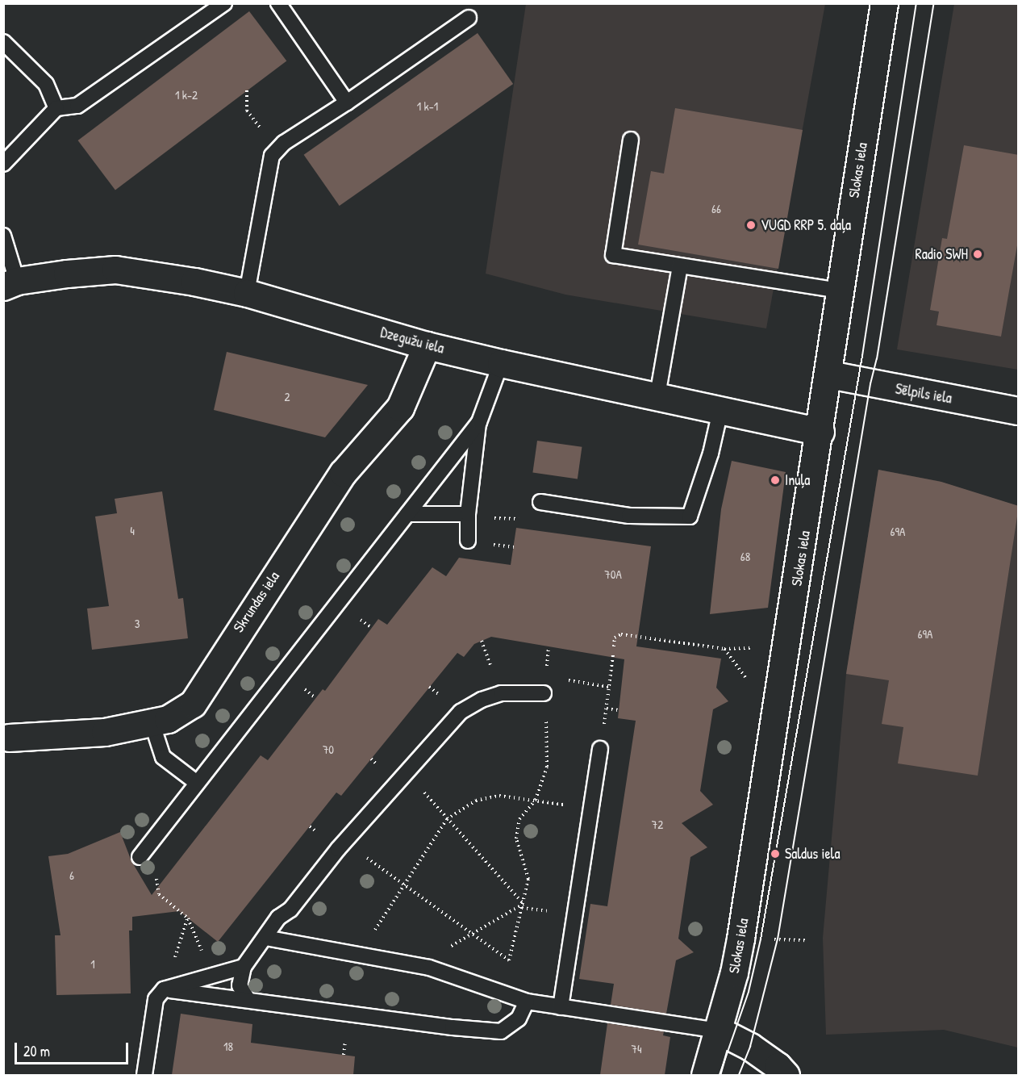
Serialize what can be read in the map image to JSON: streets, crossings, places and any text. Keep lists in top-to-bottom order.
{
  "streets": {
    "street": [
      "Slokas iela",
      "Dzegužu iela",
      "Sēlpils iela",
      "Skrundas iela"
    ]
  },
  "crossings": [
    ["Slokas iela", "Dzegužu iela"],
    ["Slokas iela", "Sēlpils iela"],
    ["Dzegužu iela", "Skrundas iela"]
  ],
  "places": [
    "VUGD RRP 5. daļa",
    "Radio SWH",
    "Inuļa",
    "Saldus iela"
  ],
  "house_numbers": [
    "1 k-2",
    "1 k-1",
    "66",
    "2",
    "4",
    "69A",
    "68",
    "70A",
    "3",
    "69A",
    "70",
    "72",
    "6",
    "1",
    "18",
    "74"
  ],
  "scale_bar": "20 m"
}
